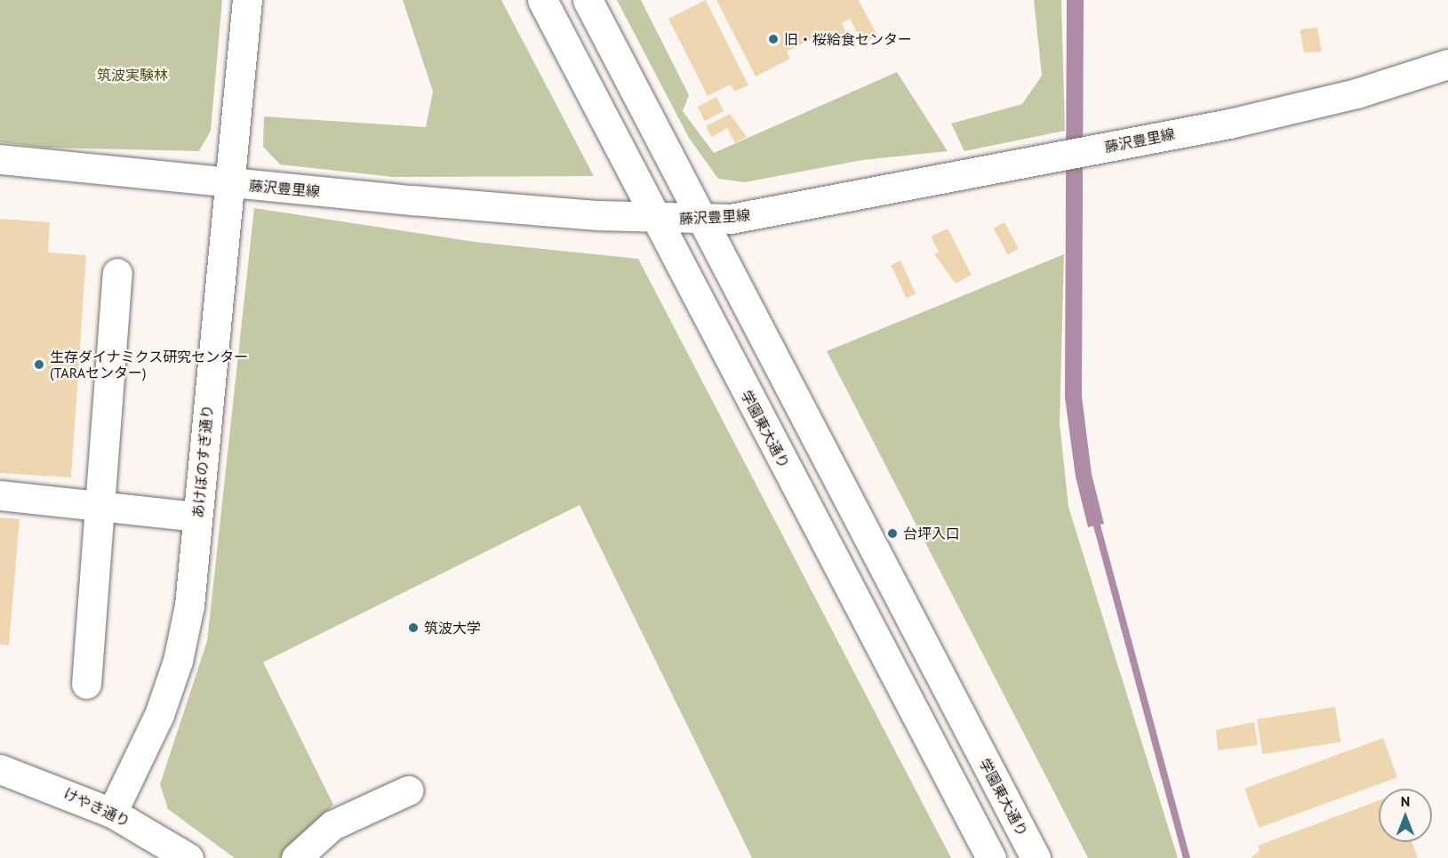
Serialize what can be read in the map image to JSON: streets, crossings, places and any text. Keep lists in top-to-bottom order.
{
  "streets": {
    "main road": [
      "藤沢豊里線",
      "学園東大通り",
      "あけぼのすぎ通り",
      "けやき通り"
    ]
  },
  "crossings": [
    ["藤沢豊里線", "学園東大通り"],
    ["藤沢豊里線", "あけぼのすぎ通り"],
    ["あけぼのすぎ通り", "けやき通り"]
  ],
  "parks": ["筑波実験林"],
  "places": [
    "旧・桜給食センター",
    "生存ダイナミクス研究センター (TARAセンター)",
    "台坪入口",
    "筑波大学"
  ],
  "north": "top"
}
